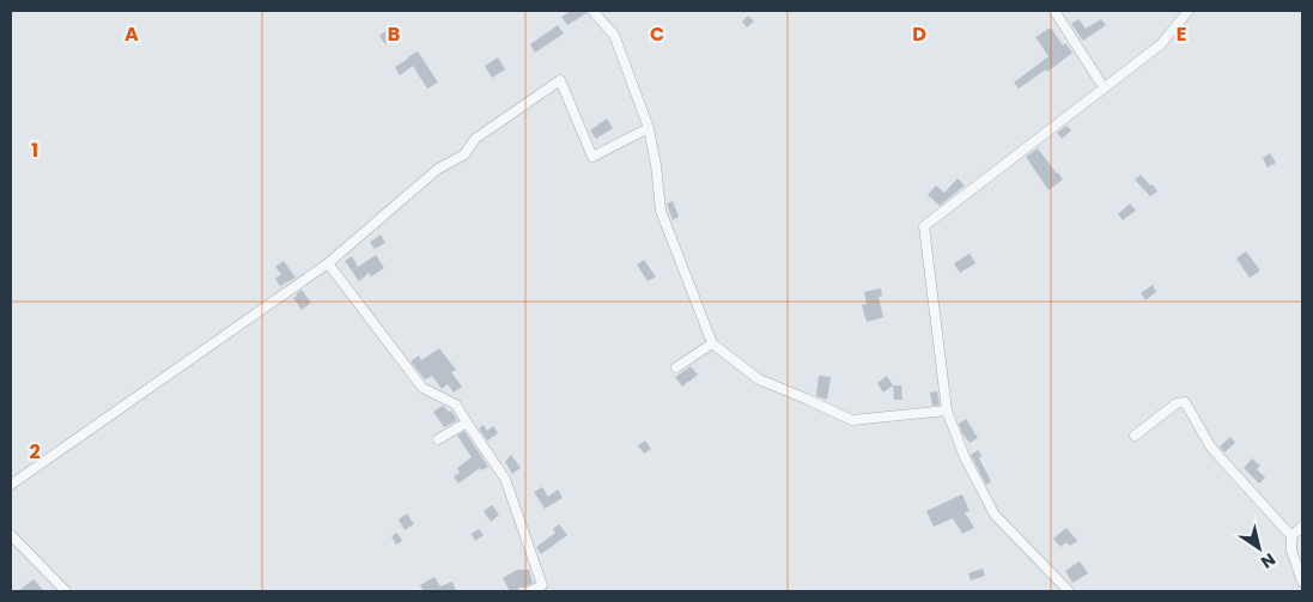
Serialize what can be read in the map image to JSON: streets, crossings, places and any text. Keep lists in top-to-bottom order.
{
  "north": "bottom right",
  "grid": {
    "columns": [
      "A",
      "B",
      "C",
      "D",
      "E"
    ],
    "rows": ["1", "2"]
  }
}
